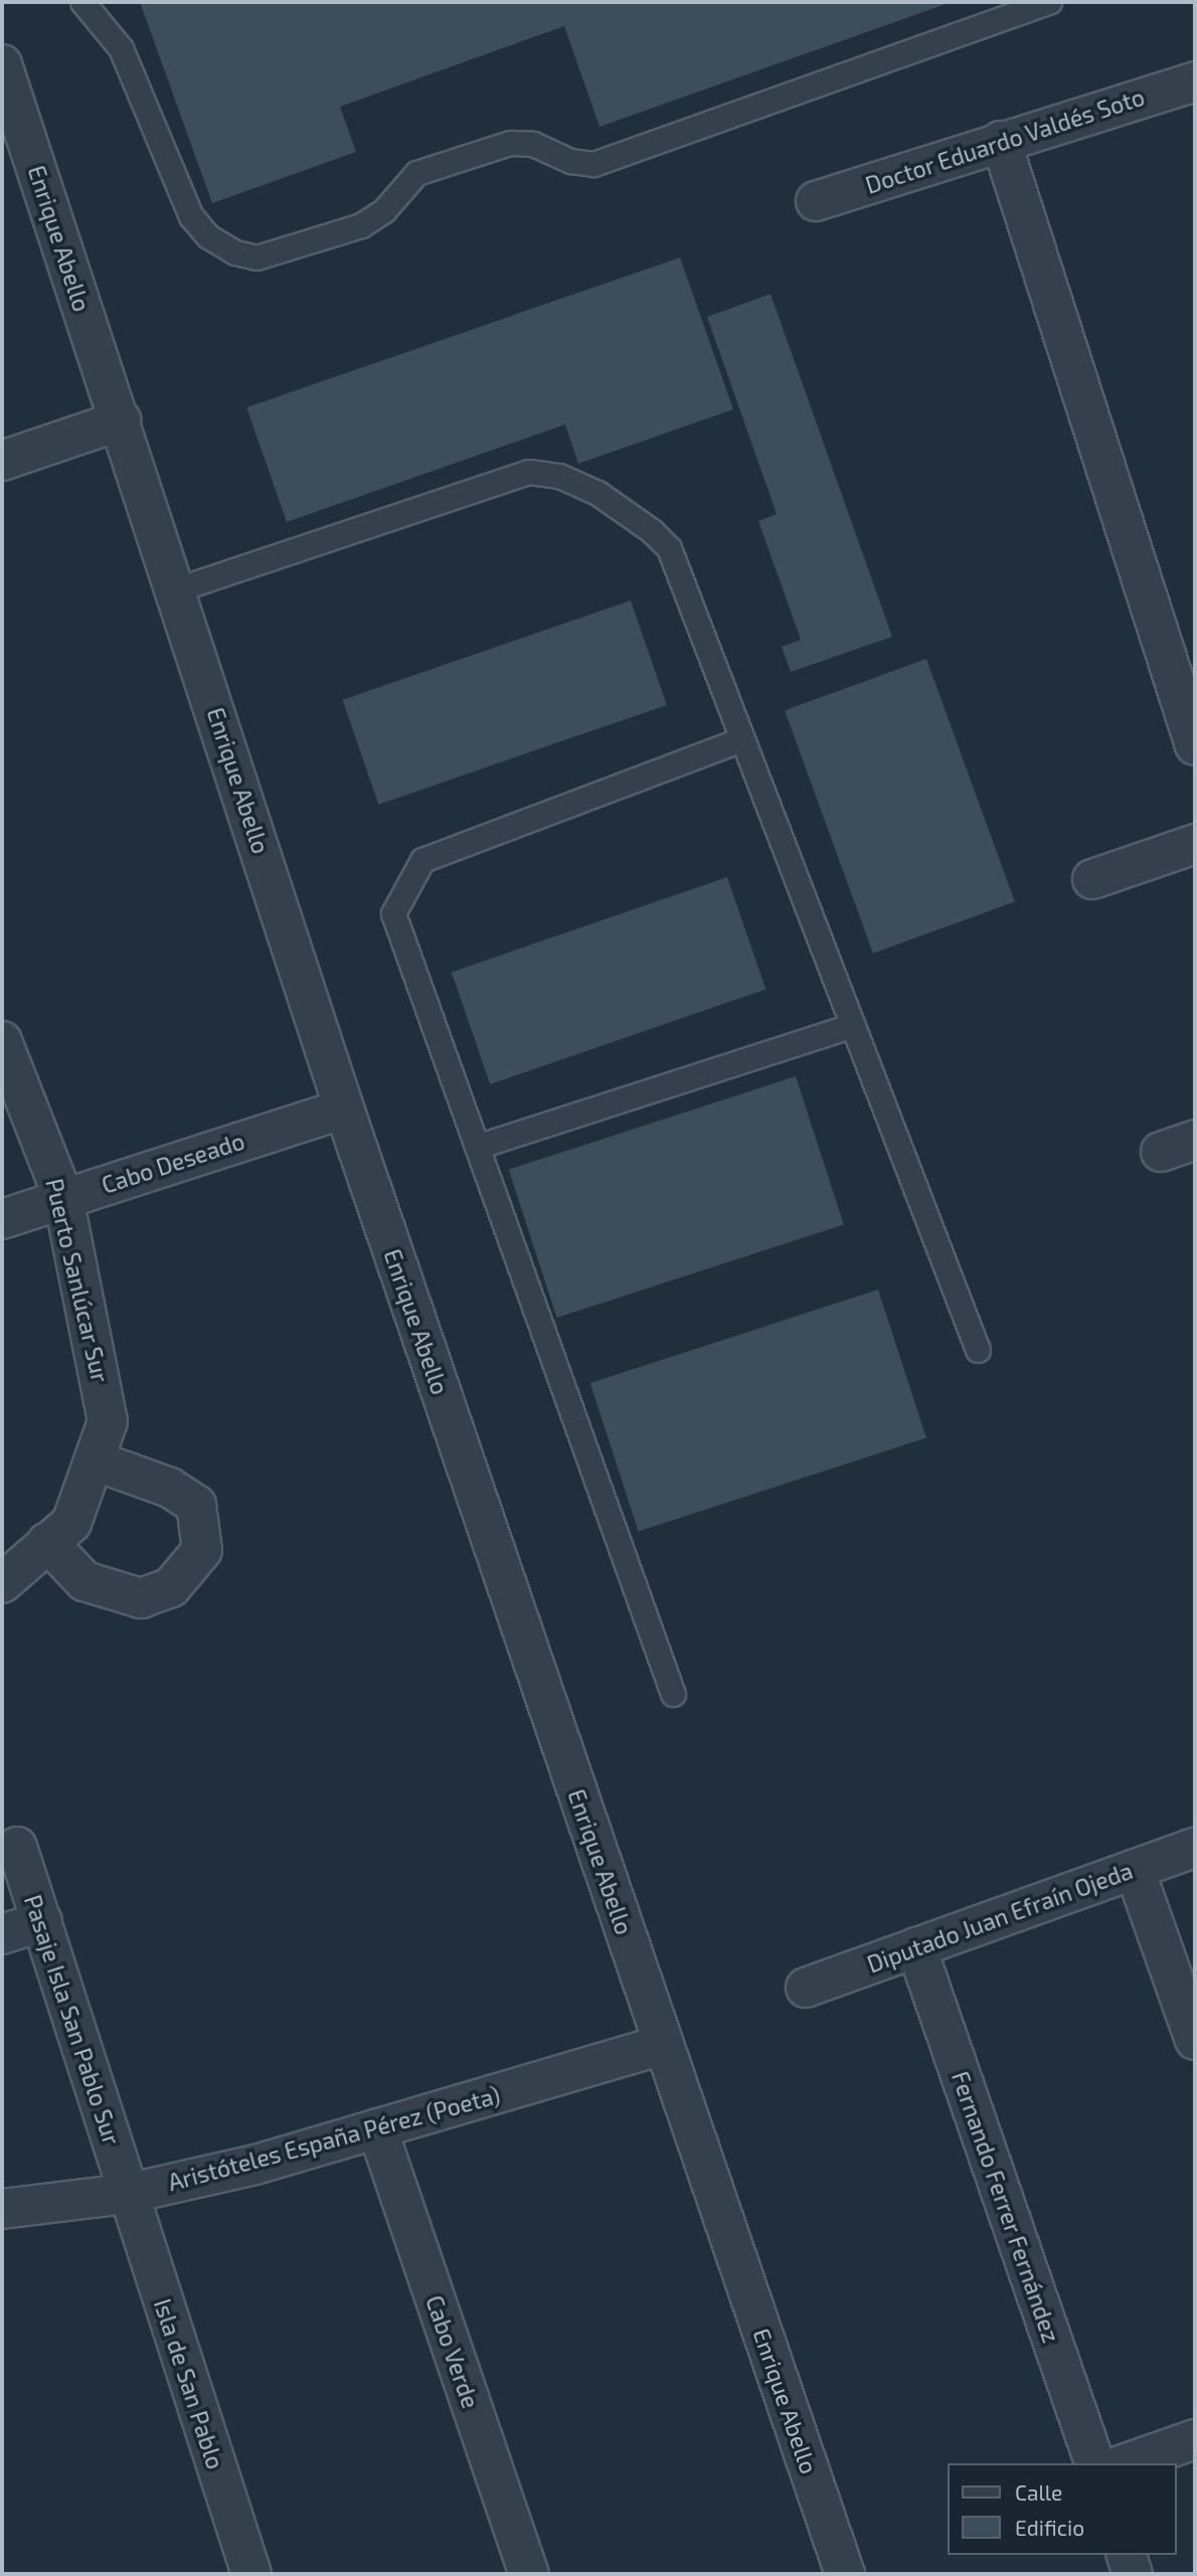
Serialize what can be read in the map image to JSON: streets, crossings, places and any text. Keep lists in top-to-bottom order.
{
  "streets": {
    "street": [
      "Doctor Eduardo Valdés Soto",
      "Enrique Abello",
      "Cabo Deseado",
      "Puerto Sanlúcar Sur",
      "Diputado Juan Efraín Ojeda",
      "Pasaje Isla San Pablo Sur",
      "Aristóteles España Pérez (Poeta)",
      "Fernando Ferrer Fernández",
      "Cabo Verde",
      "Isla de San Pablo"
    ]
  },
  "crossings": [
    ["Enrique Abello", "Cabo Deseado"],
    ["Enrique Abello", "Aristóteles España Pérez (Poeta)"],
    ["Cabo Deseado", "Puerto Sanlúcar Sur"],
    ["Diputado Juan Efraín Ojeda", "Fernando Ferrer Fernández"],
    ["Pasaje Isla San Pablo Sur", "Aristóteles España Pérez (Poeta)"],
    ["Pasaje Isla San Pablo Sur", "Isla de San Pablo"],
    ["Aristóteles España Pérez (Poeta)", "Cabo Verde"],
    ["Aristóteles España Pérez (Poeta)", "Isla de San Pablo"]
  ],
  "legend": ["Calle", "Edificio"]
}
